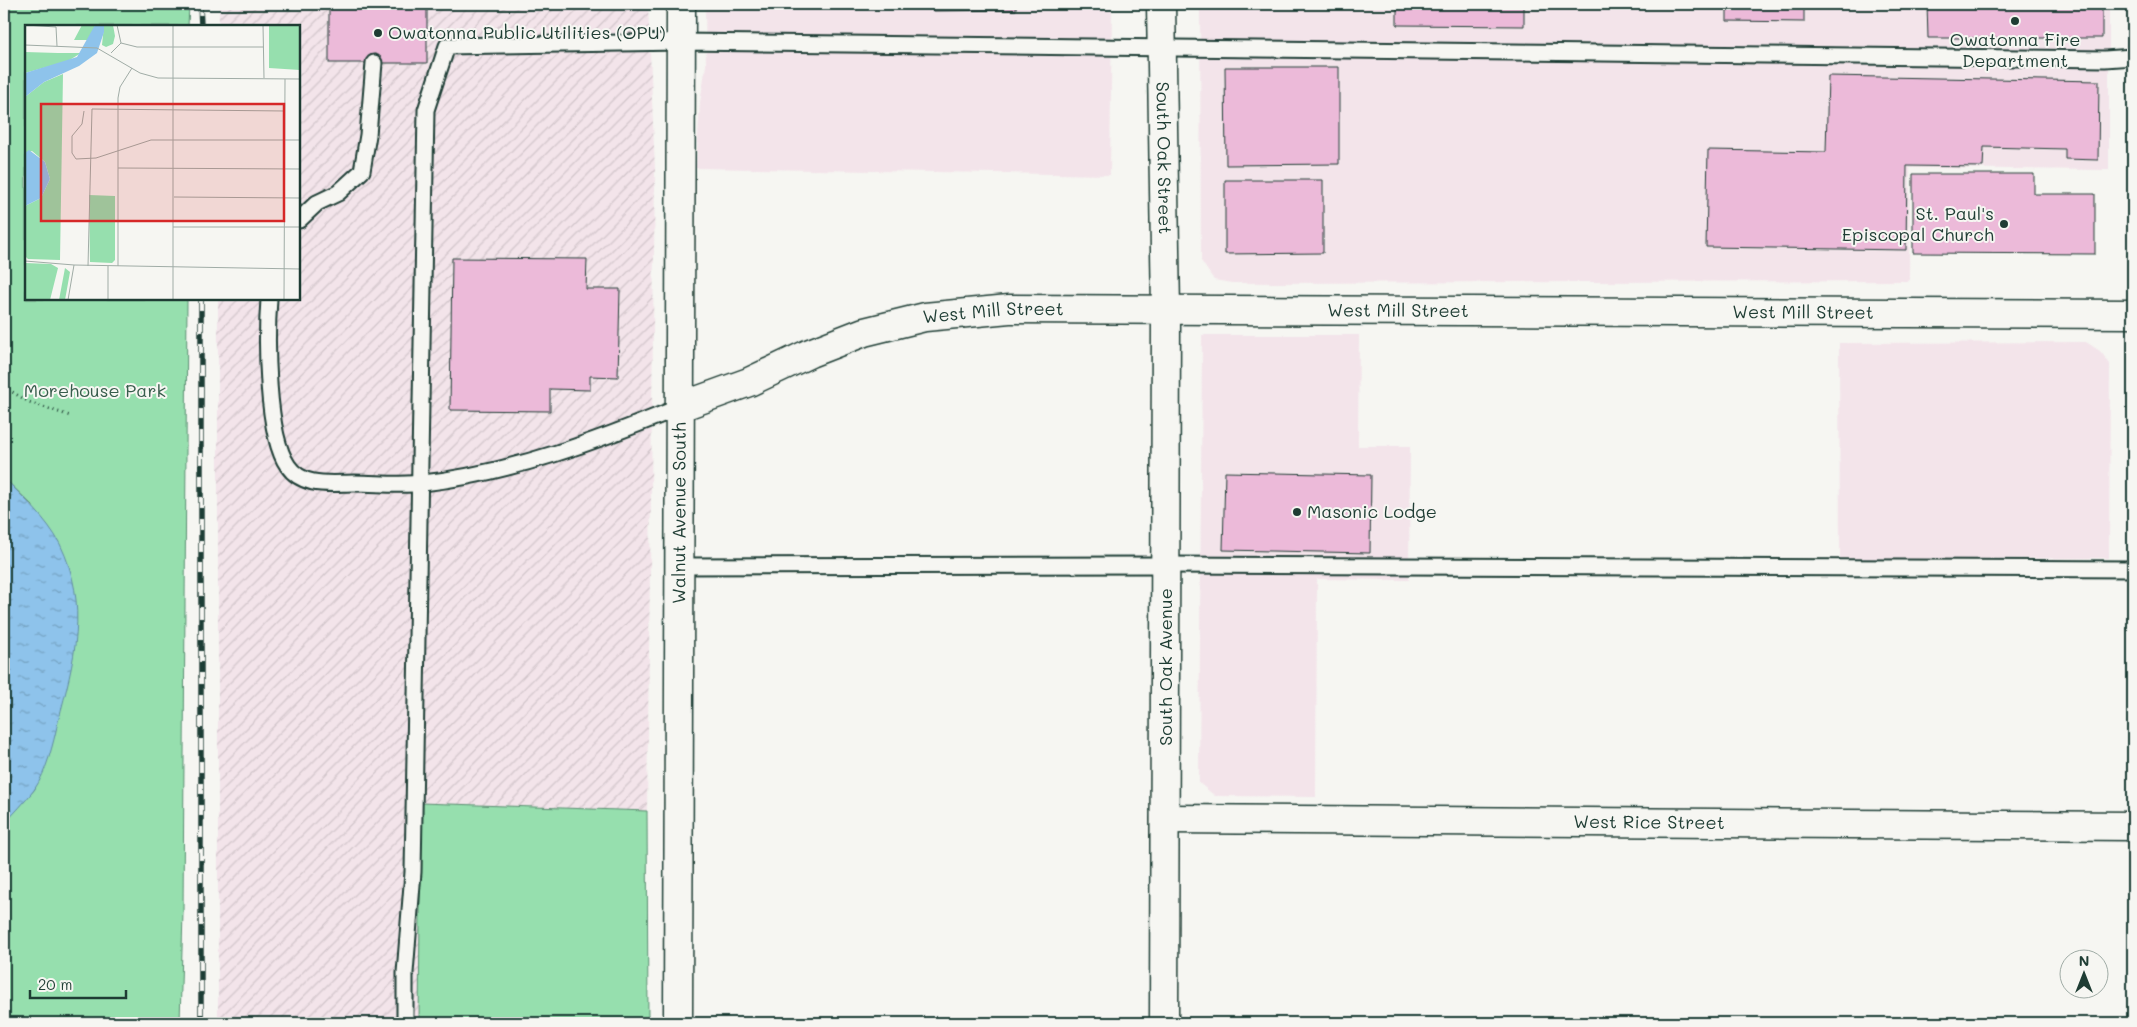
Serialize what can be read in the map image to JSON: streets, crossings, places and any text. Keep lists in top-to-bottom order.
{
  "streets": {
    "street": [
      "South Oak Street",
      "West Mill Street",
      "Walnut Avenue South",
      "South Oak Avenue",
      "West Rice Street"
    ]
  },
  "crossings": [
    ["South Oak Street", "West Mill Street"],
    ["South Oak Street", "South Oak Avenue"],
    ["West Mill Street", "Walnut Avenue South"],
    ["West Mill Street", "South Oak Avenue"],
    ["South Oak Avenue", "West Rice Street"]
  ],
  "parks": ["Morehouse Park"],
  "places": [
    "Owatonna Fire Department",
    "Owatonna Public Utilities (OPU)",
    "St. Paul's Episcopal Church",
    "Masonic Lodge"
  ],
  "scale_bar": "20 m",
  "north": "top"
}
